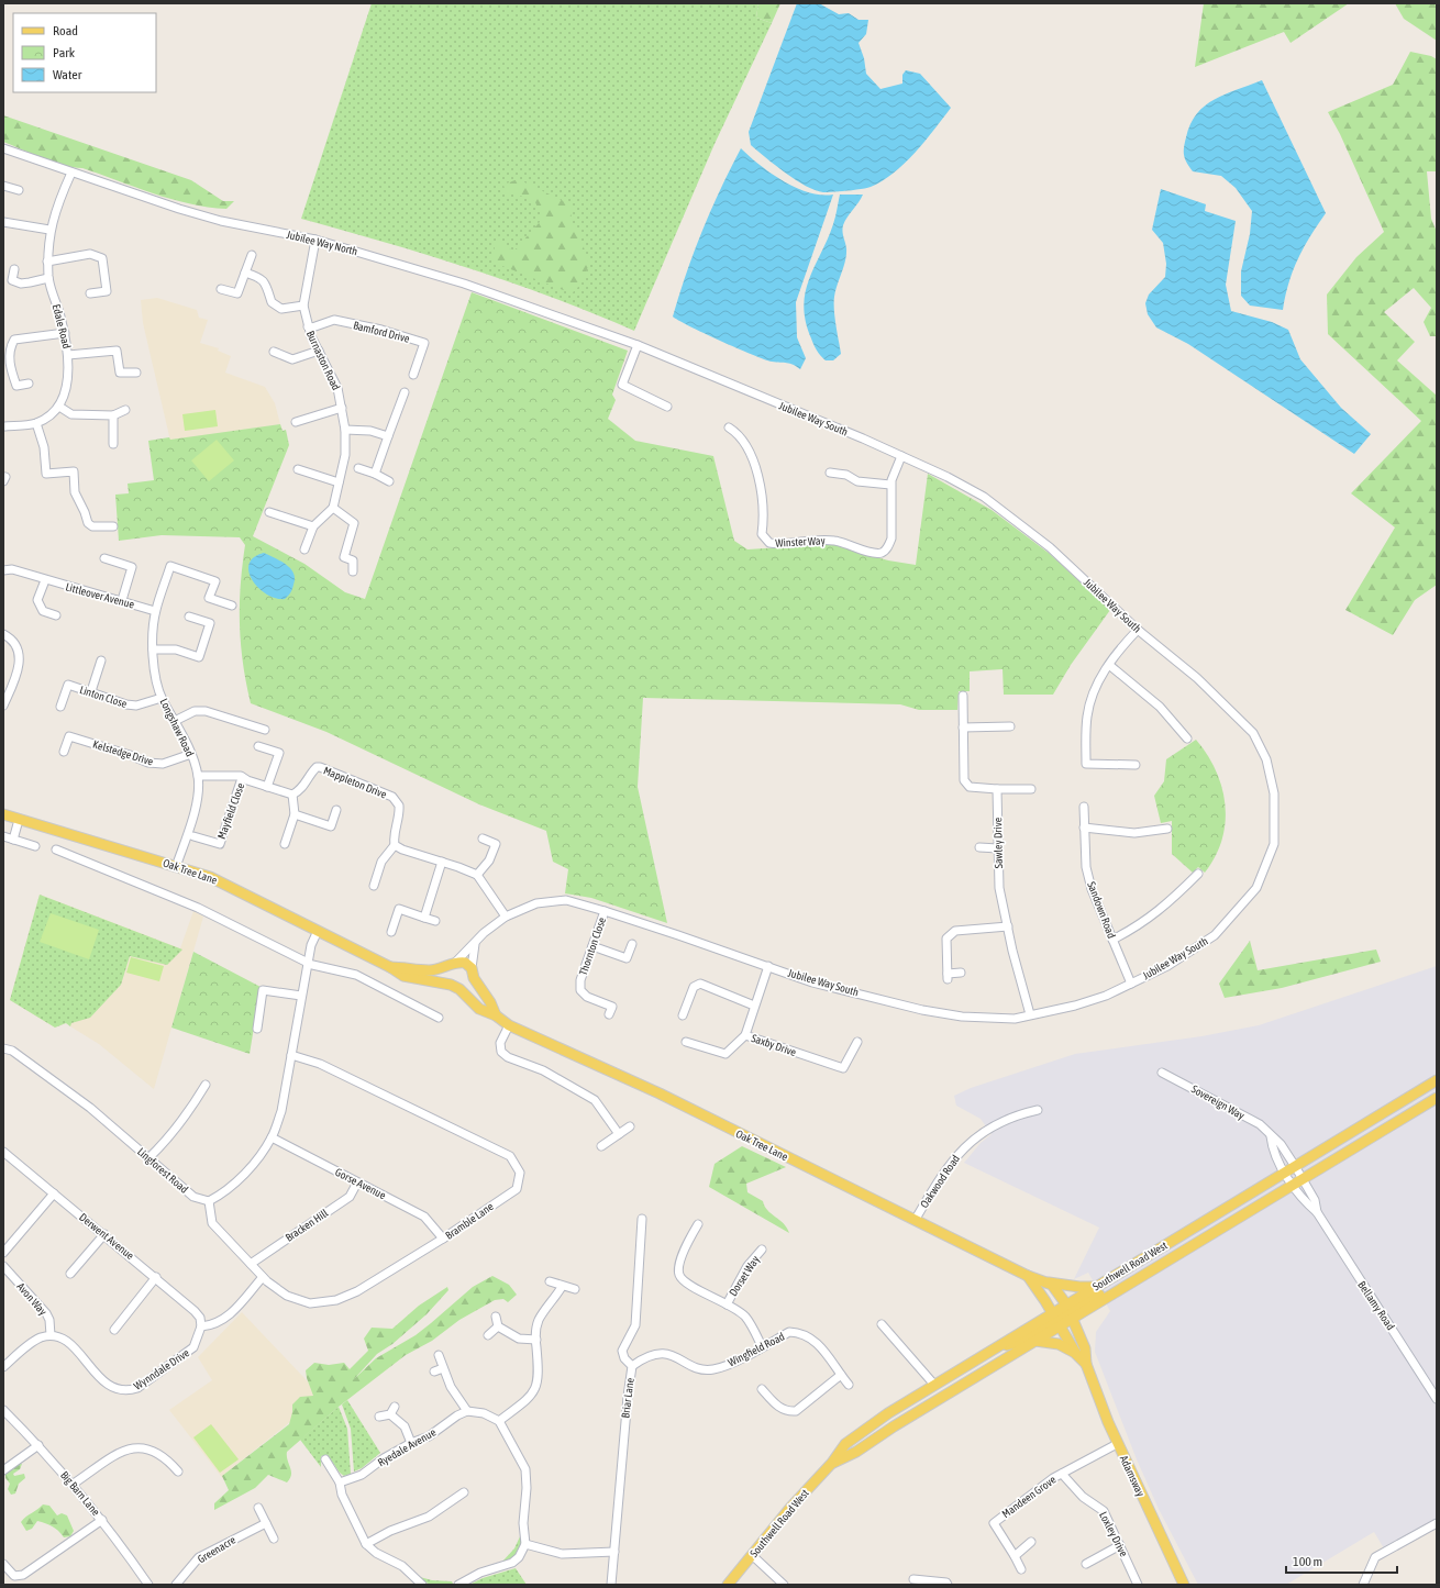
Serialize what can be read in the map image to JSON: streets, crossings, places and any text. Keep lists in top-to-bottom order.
{
  "streets": {
    "main road": ["Oak Tree Lane", "Southwell Road West", "Adamsway"],
    "street": [
      "Jubilee Way North",
      "Edale Road",
      "Bamford Drive",
      "Burnaston Road",
      "Jubilee Way South",
      "Winster Way",
      "Littleover Avenue",
      "Linton Close",
      "Longshaw Road",
      "Kelstedge Drive",
      "Mappleton Drive",
      "Mayfield Close",
      "Sawley Drive",
      "Sandown Road",
      "Thornton Close",
      "Saxby Drive",
      "Sovereign Way",
      "Lingforest Road",
      "Oakwood Road",
      "Gorse Avenue",
      "Bramble Lane",
      "Bracken Hill",
      "Derwent Avenue",
      "Dorset Way",
      "Avon Way",
      "Bellamy Road",
      "Wingfield Road",
      "Wynndale Drive",
      "Briar Lane",
      "Ryedale Avenue",
      "Big Barn Lane",
      "Mandeen Grove",
      "Loxley Drive",
      "Greenacre"
    ]
  },
  "crossings": [
    ["Jubilee Way North", "Edale Road"],
    ["Jubilee Way North", "Burnaston Road"],
    ["Jubilee Way North", "Jubilee Way South"],
    ["Bamford Drive", "Burnaston Road"],
    ["Jubilee Way South", "Winster Way"],
    ["Jubilee Way South", "Sawley Drive"],
    ["Jubilee Way South", "Oak Tree Lane"],
    ["Jubilee Way South", "Sandown Road"],
    ["Jubilee Way South", "Thornton Close"],
    ["Jubilee Way South", "Saxby Drive"],
    ["Littleover Avenue", "Longshaw Road"],
    ["Linton Close", "Longshaw Road"],
    ["Longshaw Road", "Kelstedge Drive"],
    ["Longshaw Road", "Oak Tree Lane"],
    ["Oak Tree Lane", "Oakwood Road"],
    ["Oak Tree Lane", "Southwell Road West"],
    ["Oak Tree Lane", "Adamsway"],
    ["Sovereign Way", "Southwell Road West"],
    ["Sovereign Way", "Bellamy Road"],
    ["Lingforest Road", "Bramble Lane"],
    ["Gorse Avenue", "Bramble Lane"],
    ["Gorse Avenue", "Bracken Hill"],
    ["Bramble Lane", "Bracken Hill"],
    ["Derwent Avenue", "Wynndale Drive"],
    ["Southwell Road West", "Bellamy Road"],
    ["Southwell Road West", "Adamsway"],
    ["Avon Way", "Wynndale Drive"],
    ["Wingfield Road", "Briar Lane"],
    ["Adamsway", "Mandeen Grove"],
    ["Mandeen Grove", "Loxley Drive"]
  ],
  "legend": ["Road", "Park", "Water"],
  "scale_bar": "100 m"
}
